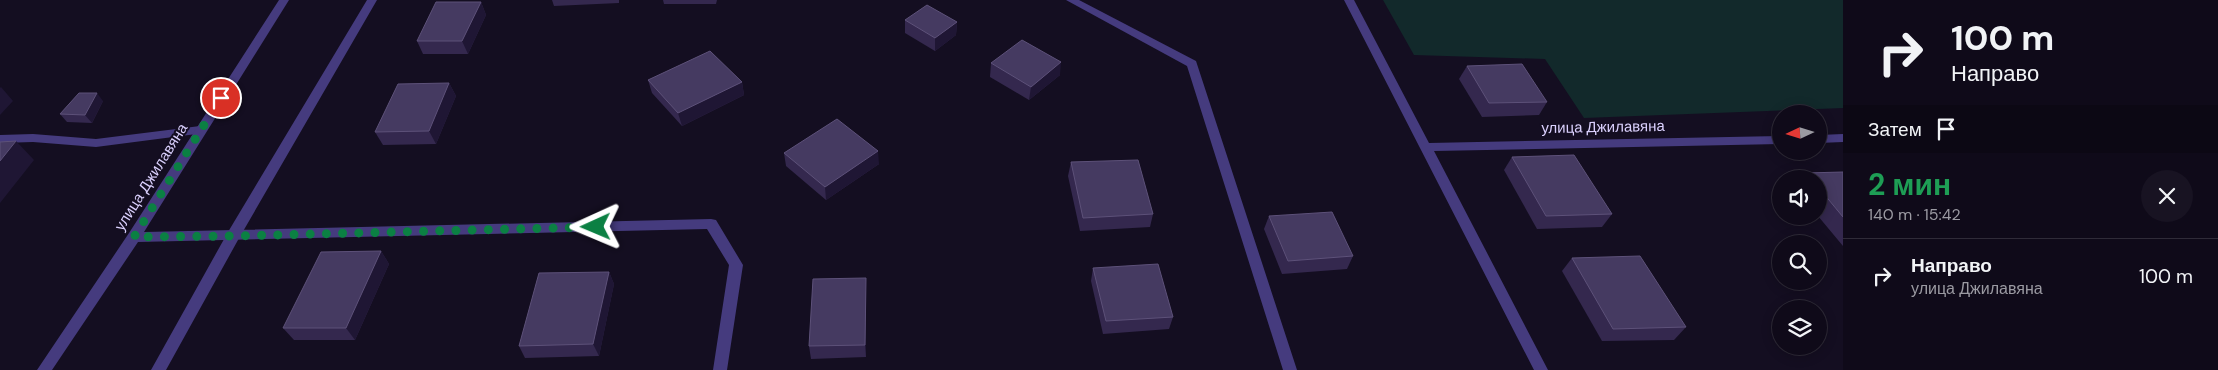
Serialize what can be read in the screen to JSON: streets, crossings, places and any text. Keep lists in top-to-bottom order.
{
  "streets": {
    "street": ["улица Джилавяна"]
  },
  "north": "left",
  "page": {
    "turn": ["100 m", "Направо"],
    "then": "Затем",
    "heading": ["2 мин", "140 m · 15:42"],
    "list": [
      {
        "name": "Направо",
        "note": "улица Джилавяна",
        "value": "100 m"
      }
    ]
  }
}
